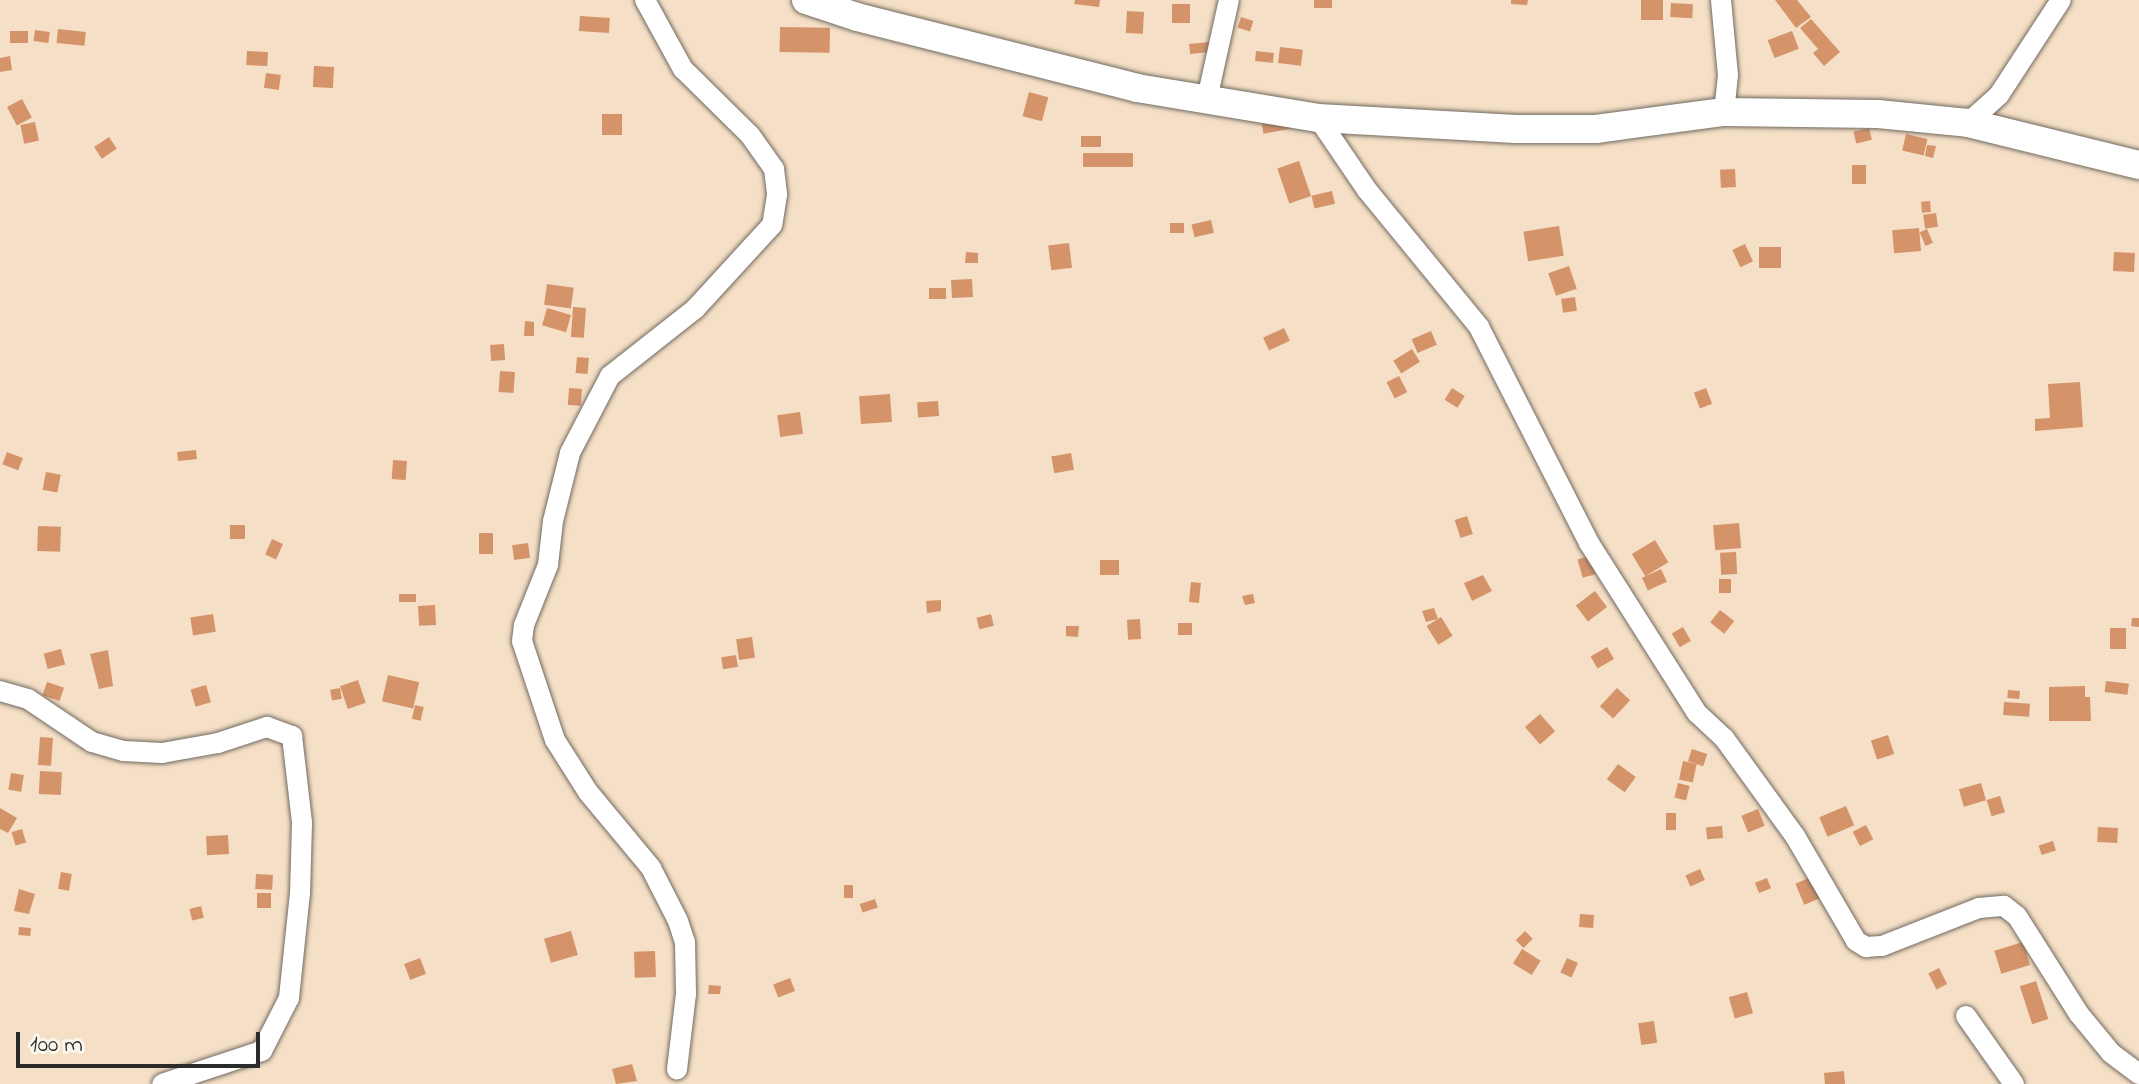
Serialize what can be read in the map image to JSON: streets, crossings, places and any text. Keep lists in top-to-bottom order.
{
  "scale_bar": "100 m"
}
